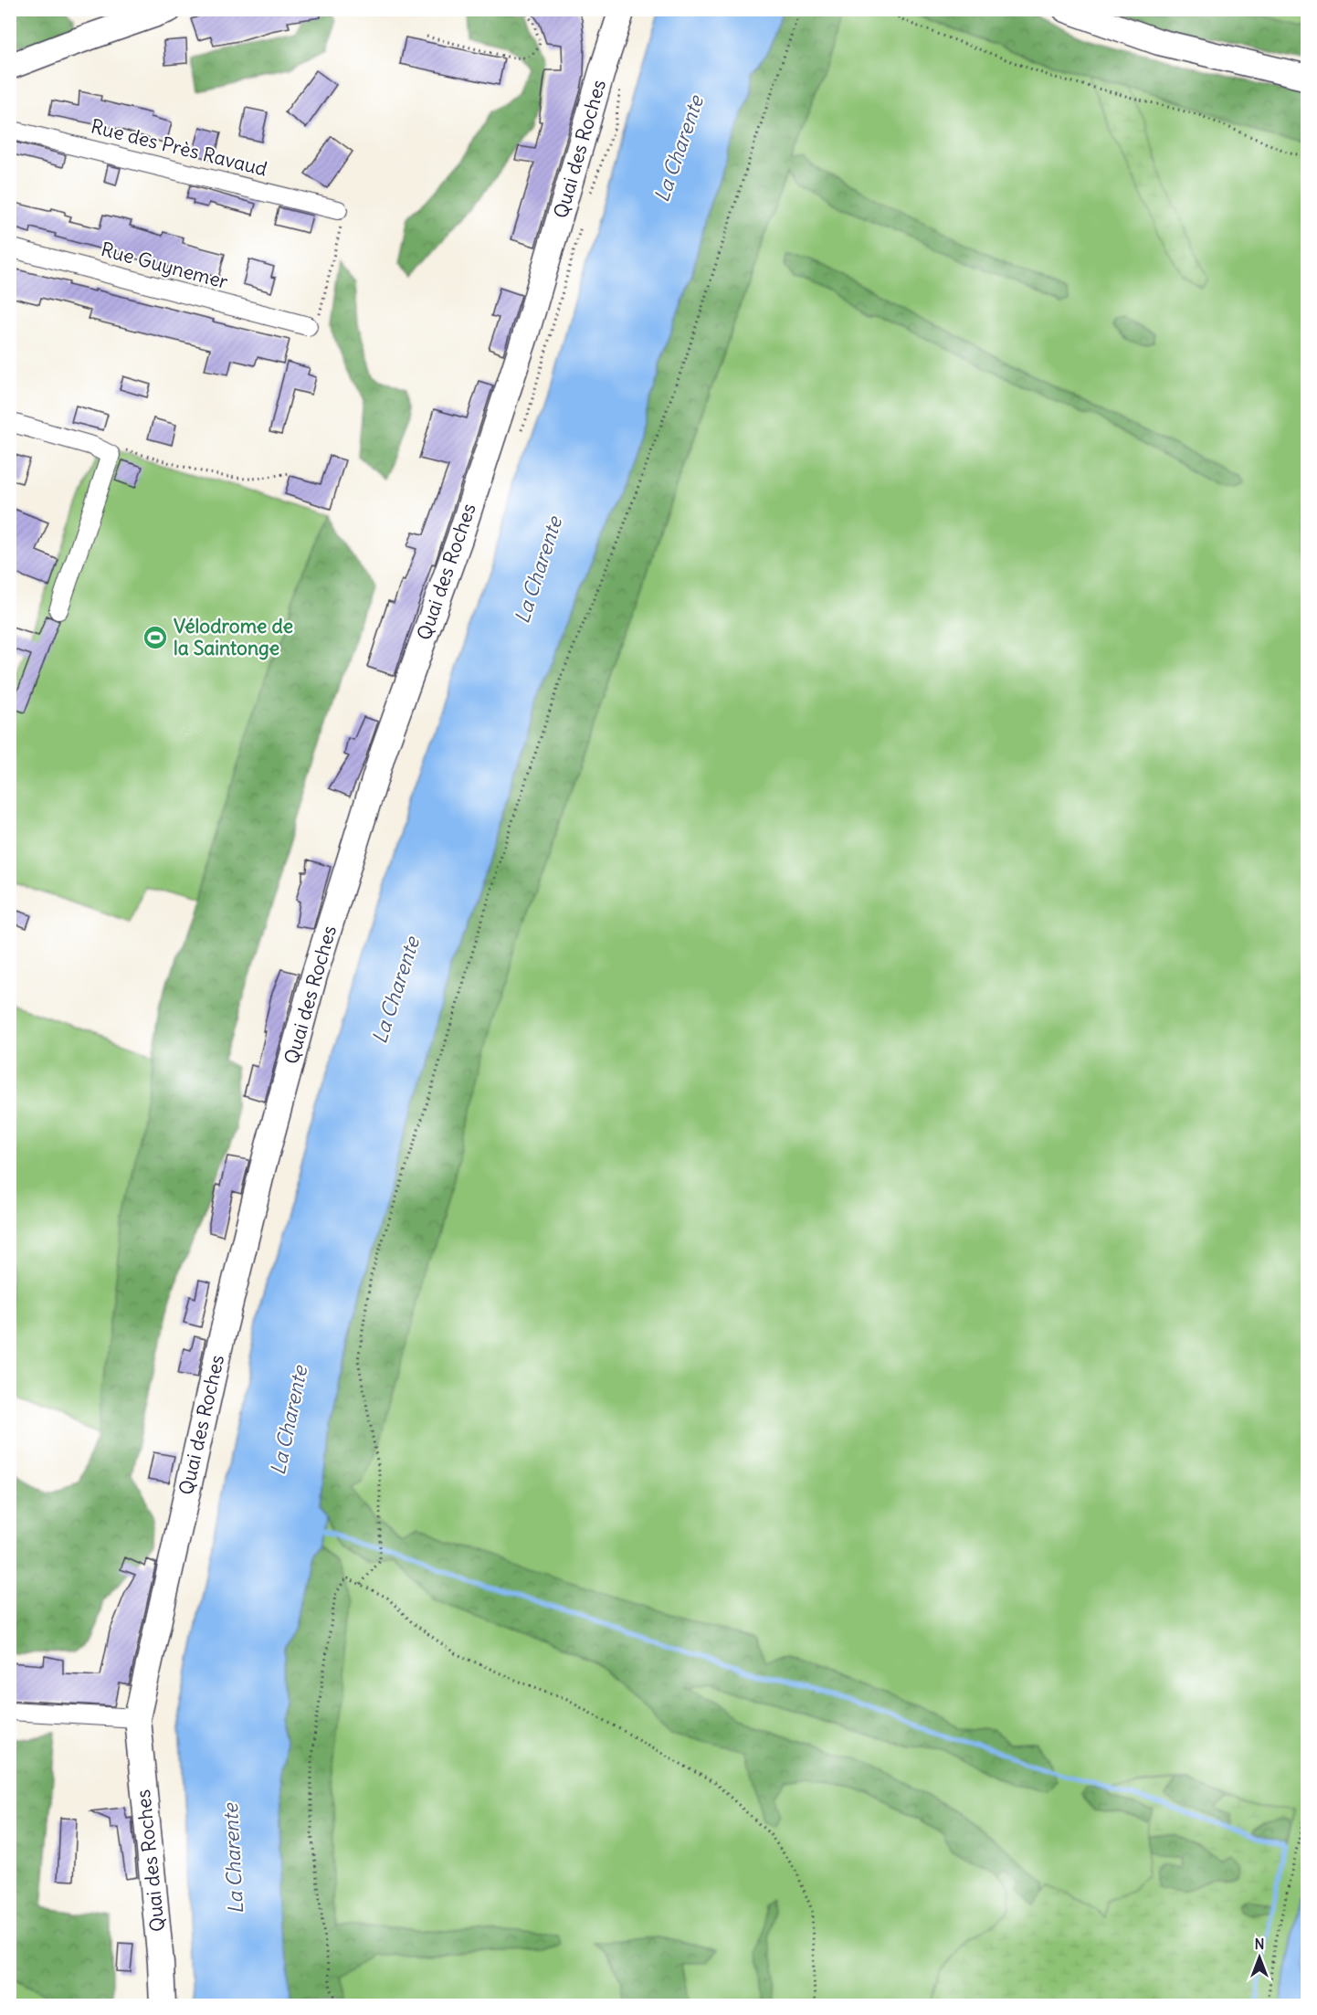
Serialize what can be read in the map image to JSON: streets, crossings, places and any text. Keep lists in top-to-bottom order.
{
  "streets": {
    "street": ["Rue des Près Ravaud", "Quai des Roches", "Rue Guynemer"]
  },
  "water": ["La Charente"],
  "places": {
    "sports": ["Vélodrome de la Saintonge"]
  },
  "north": "top"
}
